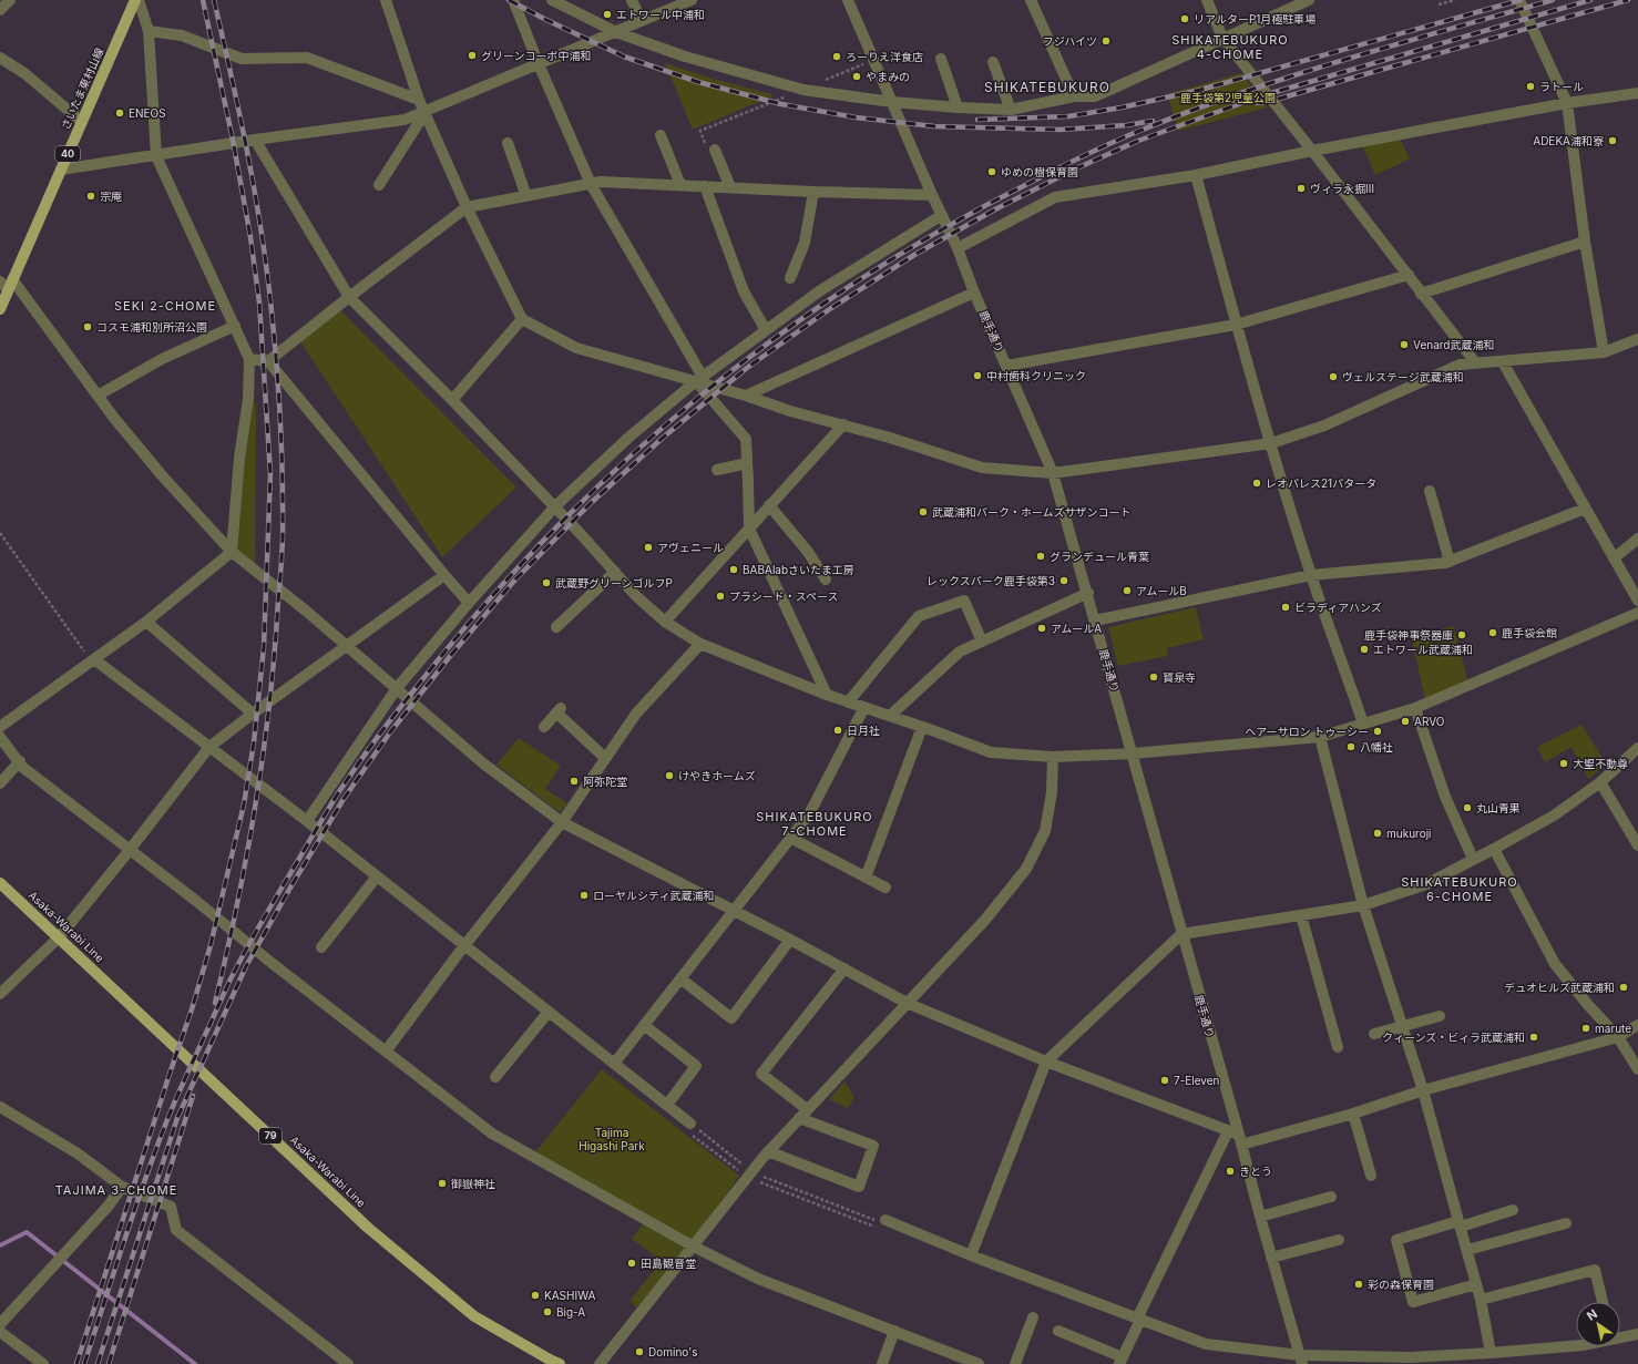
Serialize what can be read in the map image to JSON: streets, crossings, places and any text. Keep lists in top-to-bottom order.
{
  "streets": {
    "main road": [
      "さいたま東村山線",
      "40",
      "Asaka-Warabi Line",
      "79"
    ],
    "street": ["鹿手通り"]
  },
  "districts": [
    "SHIKATEBUKURO 4-CHOME",
    "SHIKATEBUKURO",
    "SEKI 2-CHOME",
    "SHIKATEBUKURO 7-CHOME",
    "SHIKATEBUKURO 6-CHOME",
    "TAJIMA 3-CHOME"
  ],
  "parks": ["鹿手袋第2児童公園", "Tajima Higashi Park"],
  "places": [
    "エトワール中浦和",
    "リアルターP1月極駐車場",
    "フジハイツ",
    "グリーンコーポ中浦和",
    "ろーりえ洋食店",
    "やまみの",
    "ラトール",
    "ENEOS",
    "ADEKA浦和寮",
    "ゆめの樹保育園",
    "ヴィラ永掘Ⅲ",
    "宗庵",
    "コスモ浦和別所沼公園",
    "Venard武蔵浦和",
    "中村歯科クリニック",
    "ヴェルステージ武蔵浦和",
    "レオパレス21パタータ",
    "武蔵浦和パーク・ホームズサザンコート",
    "アヴェニール",
    "グランデュール青葉",
    "BABAlabさいたま工房",
    "レックスパーク鹿手袋第3",
    "武蔵野グリーンゴルフP",
    "アムールB",
    "プラシード・スペース",
    "ビラディアハンズ",
    "アムールA",
    "鹿手袋会館",
    "鹿手袋神事祭器庫",
    "エトワール武蔵浦和",
    "寳泉寺",
    "ARVO",
    "日月社",
    "ヘアーサロン トゥーシー",
    "八幡社",
    "大聖不動尊",
    "けやきホームズ",
    "阿弥陀堂",
    "丸山青果",
    "mukuroji",
    "ローヤルシティ武蔵浦和",
    "デュオヒルズ武蔵浦和",
    "marute",
    "クィーンズ・ビィラ武蔵浦和",
    "7-Eleven",
    "きとう",
    "御嶽神社",
    "田島観音堂",
    "彩の森保育園",
    "KASHIWA",
    "Big-A",
    "Domino's"
  ],
  "north": "top left"
}
